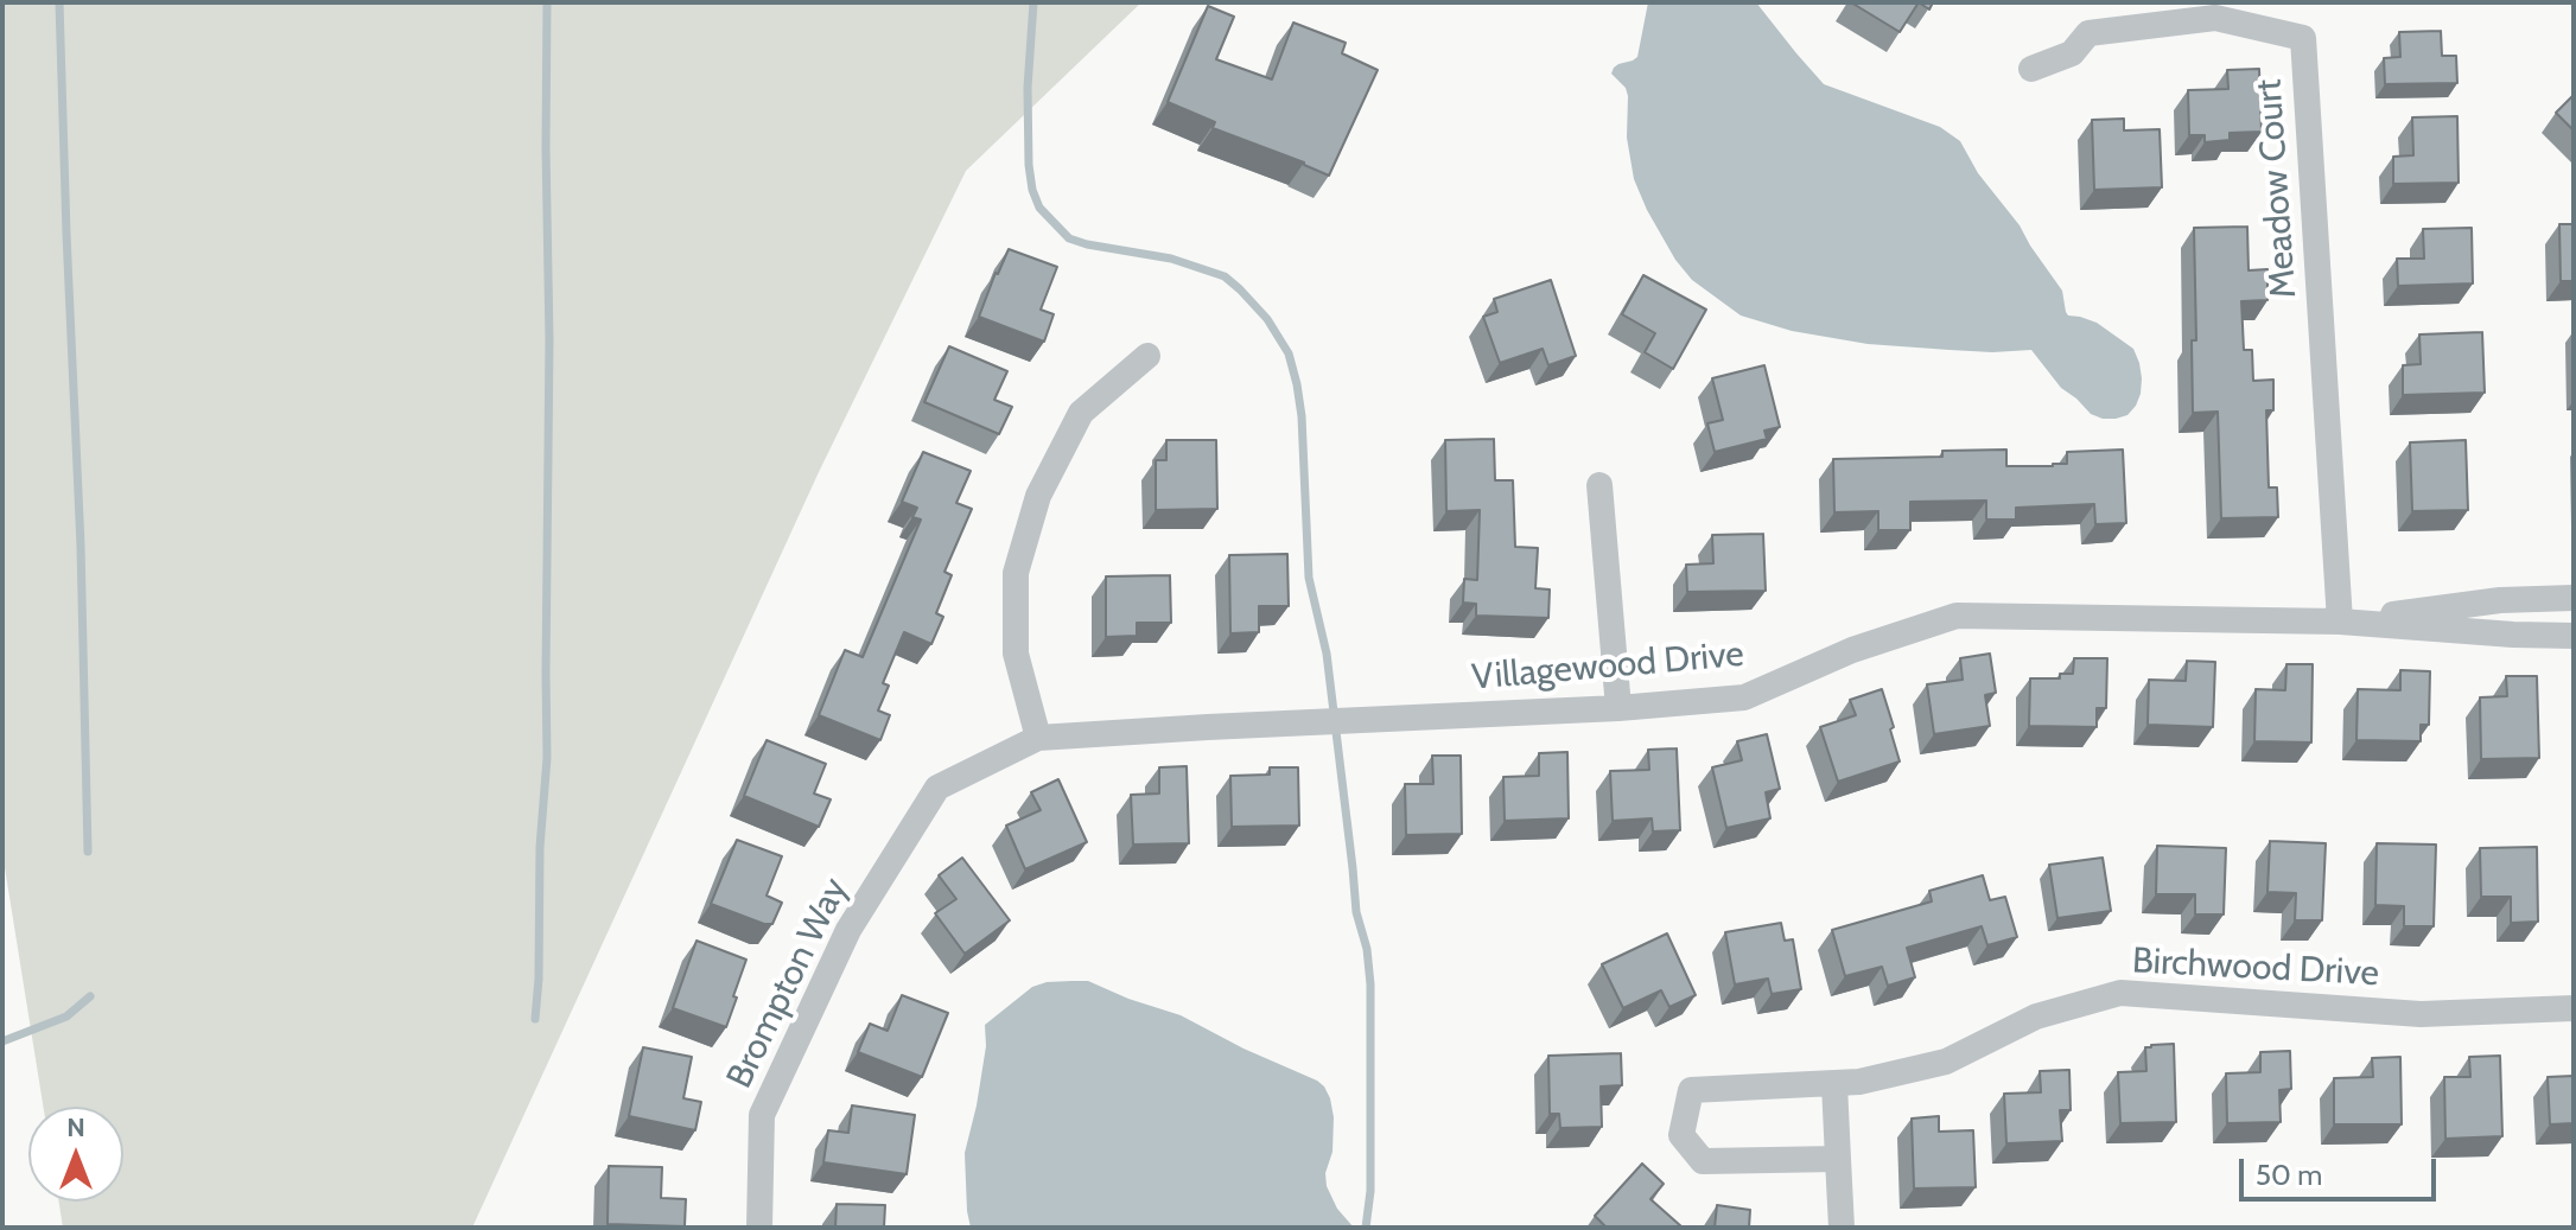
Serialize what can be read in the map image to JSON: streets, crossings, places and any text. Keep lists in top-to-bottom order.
{
  "streets": {
    "street": [
      "Meadow Court",
      "Villagewood Drive",
      "Birchwood Drive",
      "Brompton Way"
    ]
  },
  "crossings": [
    ["Meadow Court", "Villagewood Drive"],
    ["Villagewood Drive", "Brompton Way"]
  ],
  "scale_bar": "50 m",
  "north": "top"
}
